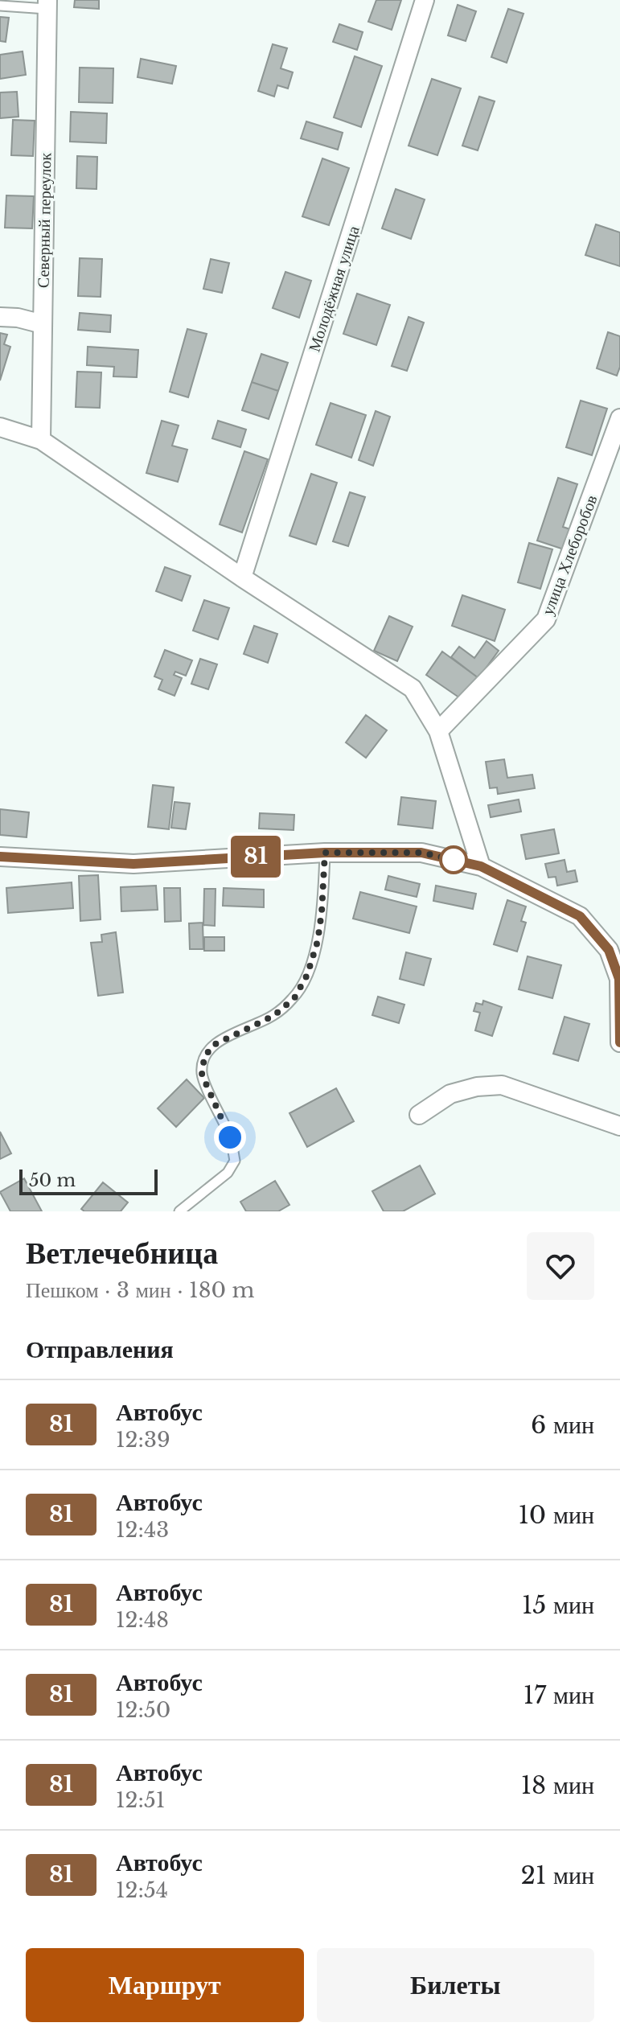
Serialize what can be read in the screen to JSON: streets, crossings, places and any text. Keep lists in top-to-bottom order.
{
  "streets": {
    "street": ["Северный переулок", "Молодёжная улица", "улица Хлеборобов"]
  },
  "lines": ["bus line 81"],
  "scale_bar": "50 m",
  "page": {
    "on_map": "81",
    "scale": "50 m",
    "heading": [
      ["Ветлечебница", "Пешком · 3 мин · 180 m"],
      "Отправления"
    ],
    "list": [
      {
        "mark": "81",
        "name": "Автобус",
        "note": "12:39",
        "value": "6 мин"
      },
      {
        "mark": "81",
        "name": "Автобус",
        "note": "12:43",
        "value": "10 мин"
      },
      {
        "mark": "81",
        "name": "Автобус",
        "note": "12:48",
        "value": "15 мин"
      },
      {
        "mark": "81",
        "name": "Автобус",
        "note": "12:50",
        "value": "17 мин"
      },
      {
        "mark": "81",
        "name": "Автобус",
        "note": "12:51",
        "value": "18 мин"
      },
      {
        "mark": "81",
        "name": "Автобус",
        "note": "12:54",
        "value": "21 мин"
      }
    ],
    "buttons": ["Маршрут", "Билеты"]
  }
}
